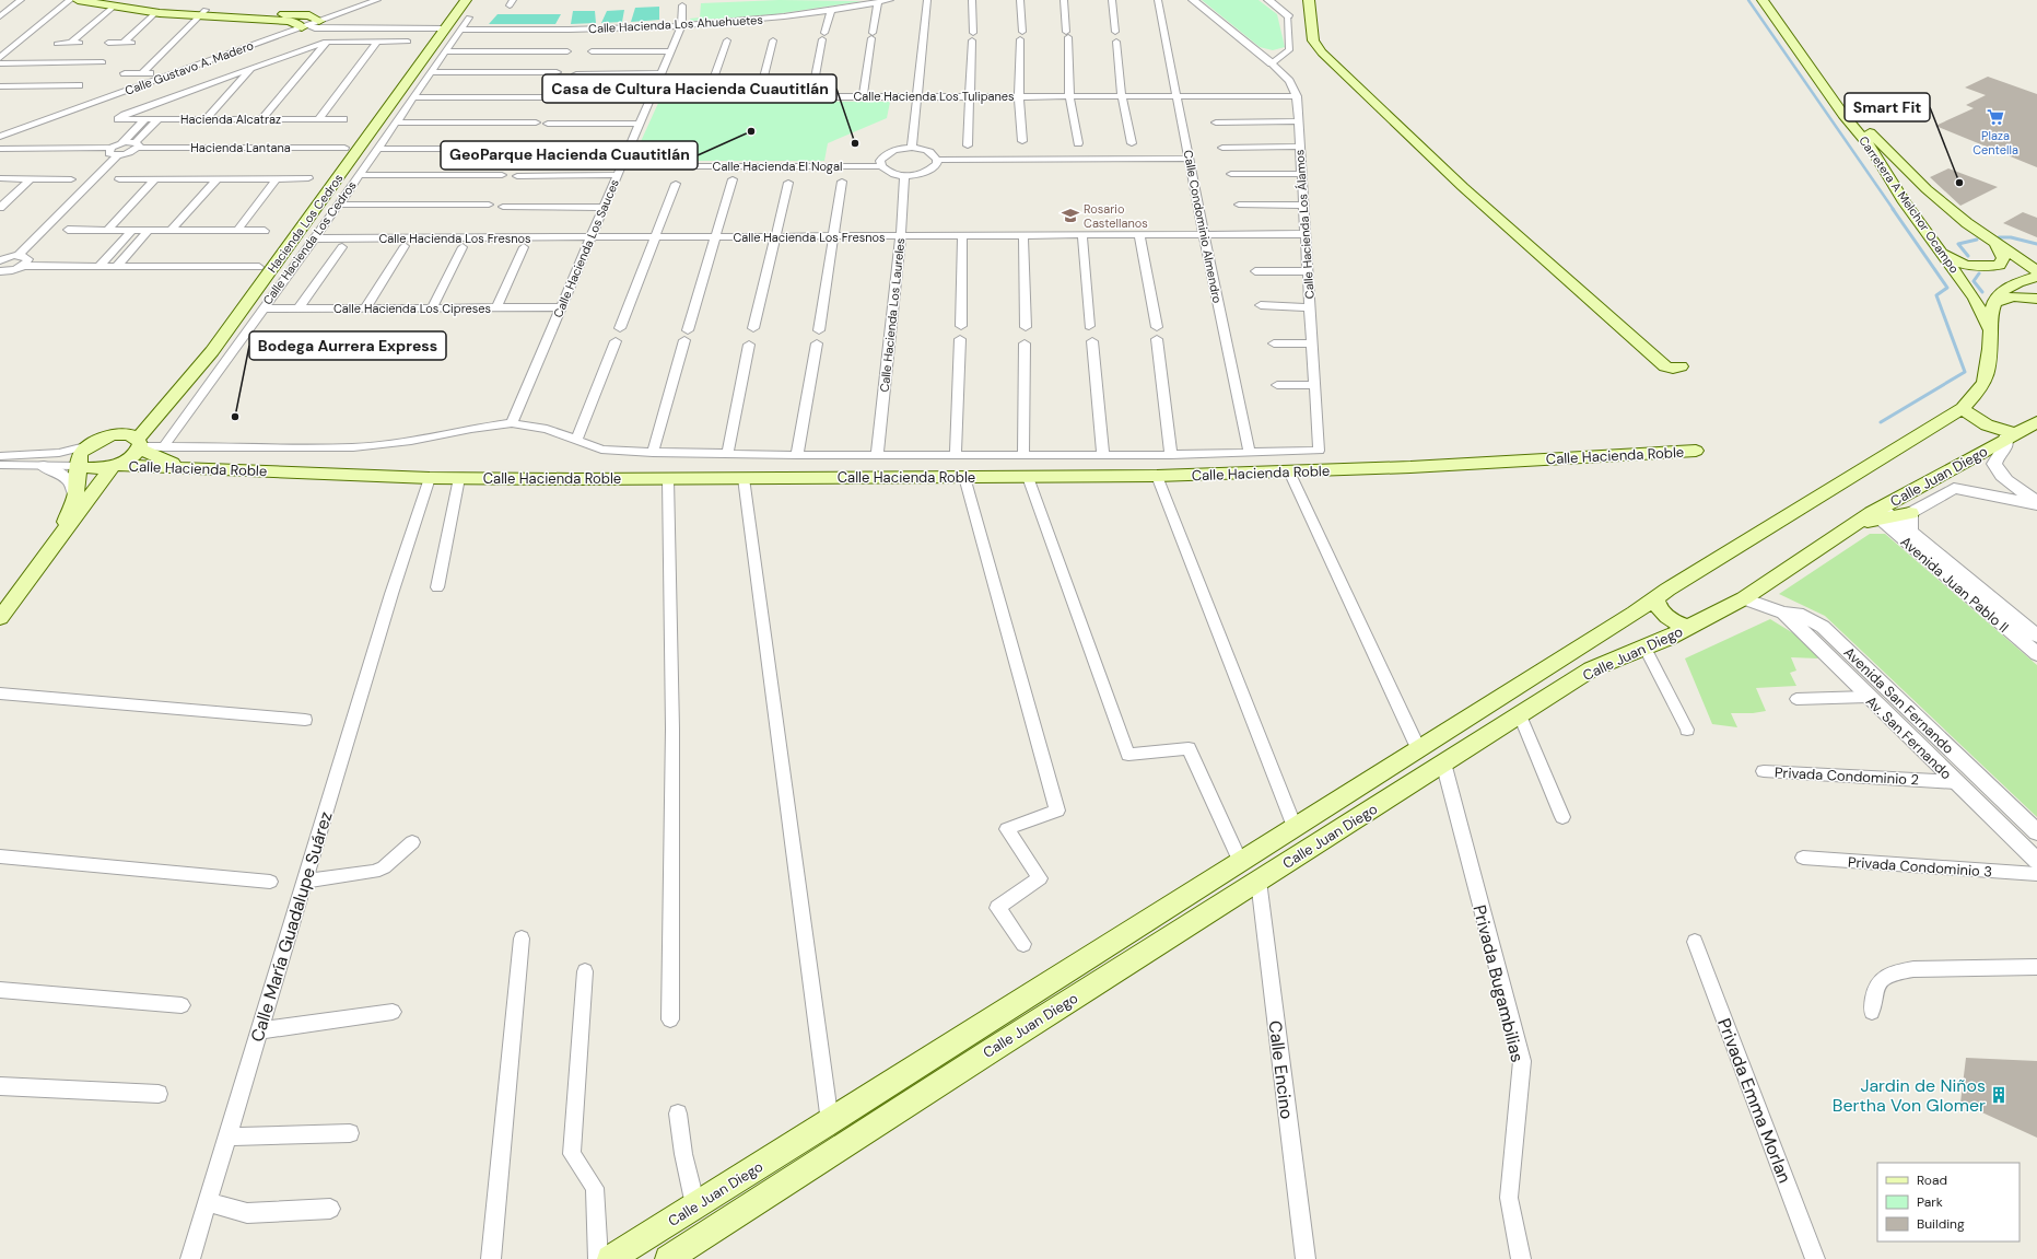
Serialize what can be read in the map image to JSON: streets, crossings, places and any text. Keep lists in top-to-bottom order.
{
  "streets": {
    "main road": [
      "Carretera A Melchor Ocampo",
      "Hacienda Los Cedros",
      "Calle Hacienda Roble",
      "Calle Juan Diego"
    ],
    "street": [
      "Calle Hacienda Los Ahuehuetes",
      "Calle Gustavo A. Madero",
      "Calle Hacienda Los Tulipanes",
      "Hacienda Alcatraz",
      "Hacienda Lantana",
      "Calle Hacienda El Nogal",
      "Calle Hacienda Los Álamos",
      "Calle Condominio Almendro",
      "Calle Hacienda Los Fresnos",
      "Calle Hacienda Los Cedros",
      "Calle Hacienda Los Sauces",
      "Calle Hacienda Los Cipreses",
      "Calle Hacienda Los Laureles",
      "Avenida Juan Pablo II",
      "Avenida San Fernando",
      "Av. San Fernando",
      "Privada Condominio 2",
      "Privada Condominio 3",
      "Calle María Guadalupe Suárez",
      "Privada Bugambilias",
      "Calle Encino",
      "Privada Emma Morlan"
    ]
  },
  "crossings": [
    ["Calle Hacienda Los Ahuehuetes", "Calle Hacienda Los Cedros"],
    ["Calle Hacienda Los Ahuehuetes", "Calle Hacienda Los Sauces"],
    ["Calle Hacienda Los Tulipanes", "Calle Hacienda Los Álamos"],
    ["Calle Hacienda Los Tulipanes", "Calle Condominio Almendro"],
    ["Calle Hacienda Los Tulipanes", "Calle Hacienda Los Cedros"],
    ["Calle Hacienda Los Tulipanes", "Calle Hacienda Los Sauces"],
    ["Calle Hacienda El Nogal", "Calle Hacienda Los Sauces"],
    ["Carretera A Melchor Ocampo", "Calle Juan Diego"],
    ["Hacienda Los Cedros", "Calle Hacienda Roble"],
    ["Calle Hacienda Los Álamos", "Calle Hacienda Los Fresnos"],
    ["Calle Hacienda Los Álamos", "Calle Hacienda Roble"],
    ["Calle Condominio Almendro", "Calle Hacienda Los Fresnos"],
    ["Calle Condominio Almendro", "Calle Hacienda Roble"],
    ["Calle Hacienda Los Fresnos", "Calle Hacienda Los Cedros"],
    ["Calle Hacienda Los Fresnos", "Calle Hacienda Los Sauces"],
    ["Calle Hacienda Los Fresnos", "Calle Hacienda Los Laureles"],
    ["Calle Hacienda Los Cedros", "Calle Hacienda Los Cipreses"],
    ["Calle Hacienda Los Cedros", "Calle Hacienda Roble"],
    ["Calle Hacienda Los Sauces", "Calle Hacienda Los Cipreses"],
    ["Calle Hacienda Los Sauces", "Calle Hacienda Roble"],
    ["Calle Hacienda Los Laureles", "Calle Hacienda Roble"],
    ["Calle Hacienda Roble", "Calle María Guadalupe Suárez"],
    ["Calle Juan Diego", "Avenida Juan Pablo II"],
    ["Calle Juan Diego", "Avenida San Fernando"],
    ["Calle Juan Diego", "Privada Bugambilias"],
    ["Calle Juan Diego", "Calle Encino"],
    ["Avenida San Fernando", "Av. San Fernando"],
    ["Av. San Fernando", "Privada Condominio 2"]
  ],
  "places": {
    "supermarket": ["Plaza Centella"],
    "other": [
      "GeoParque Hacienda Cuautitlán",
      "Casa de Cultura Hacienda Cuautitlán",
      "Smart Fit",
      "Bodega Aurrera Express"
    ],
    "school or university": ["Rosario Castellanos"],
    "building": ["Jardin de Niños Bertha Von Glomer"]
  },
  "legend": ["Road", "Park", "Building"]
}
